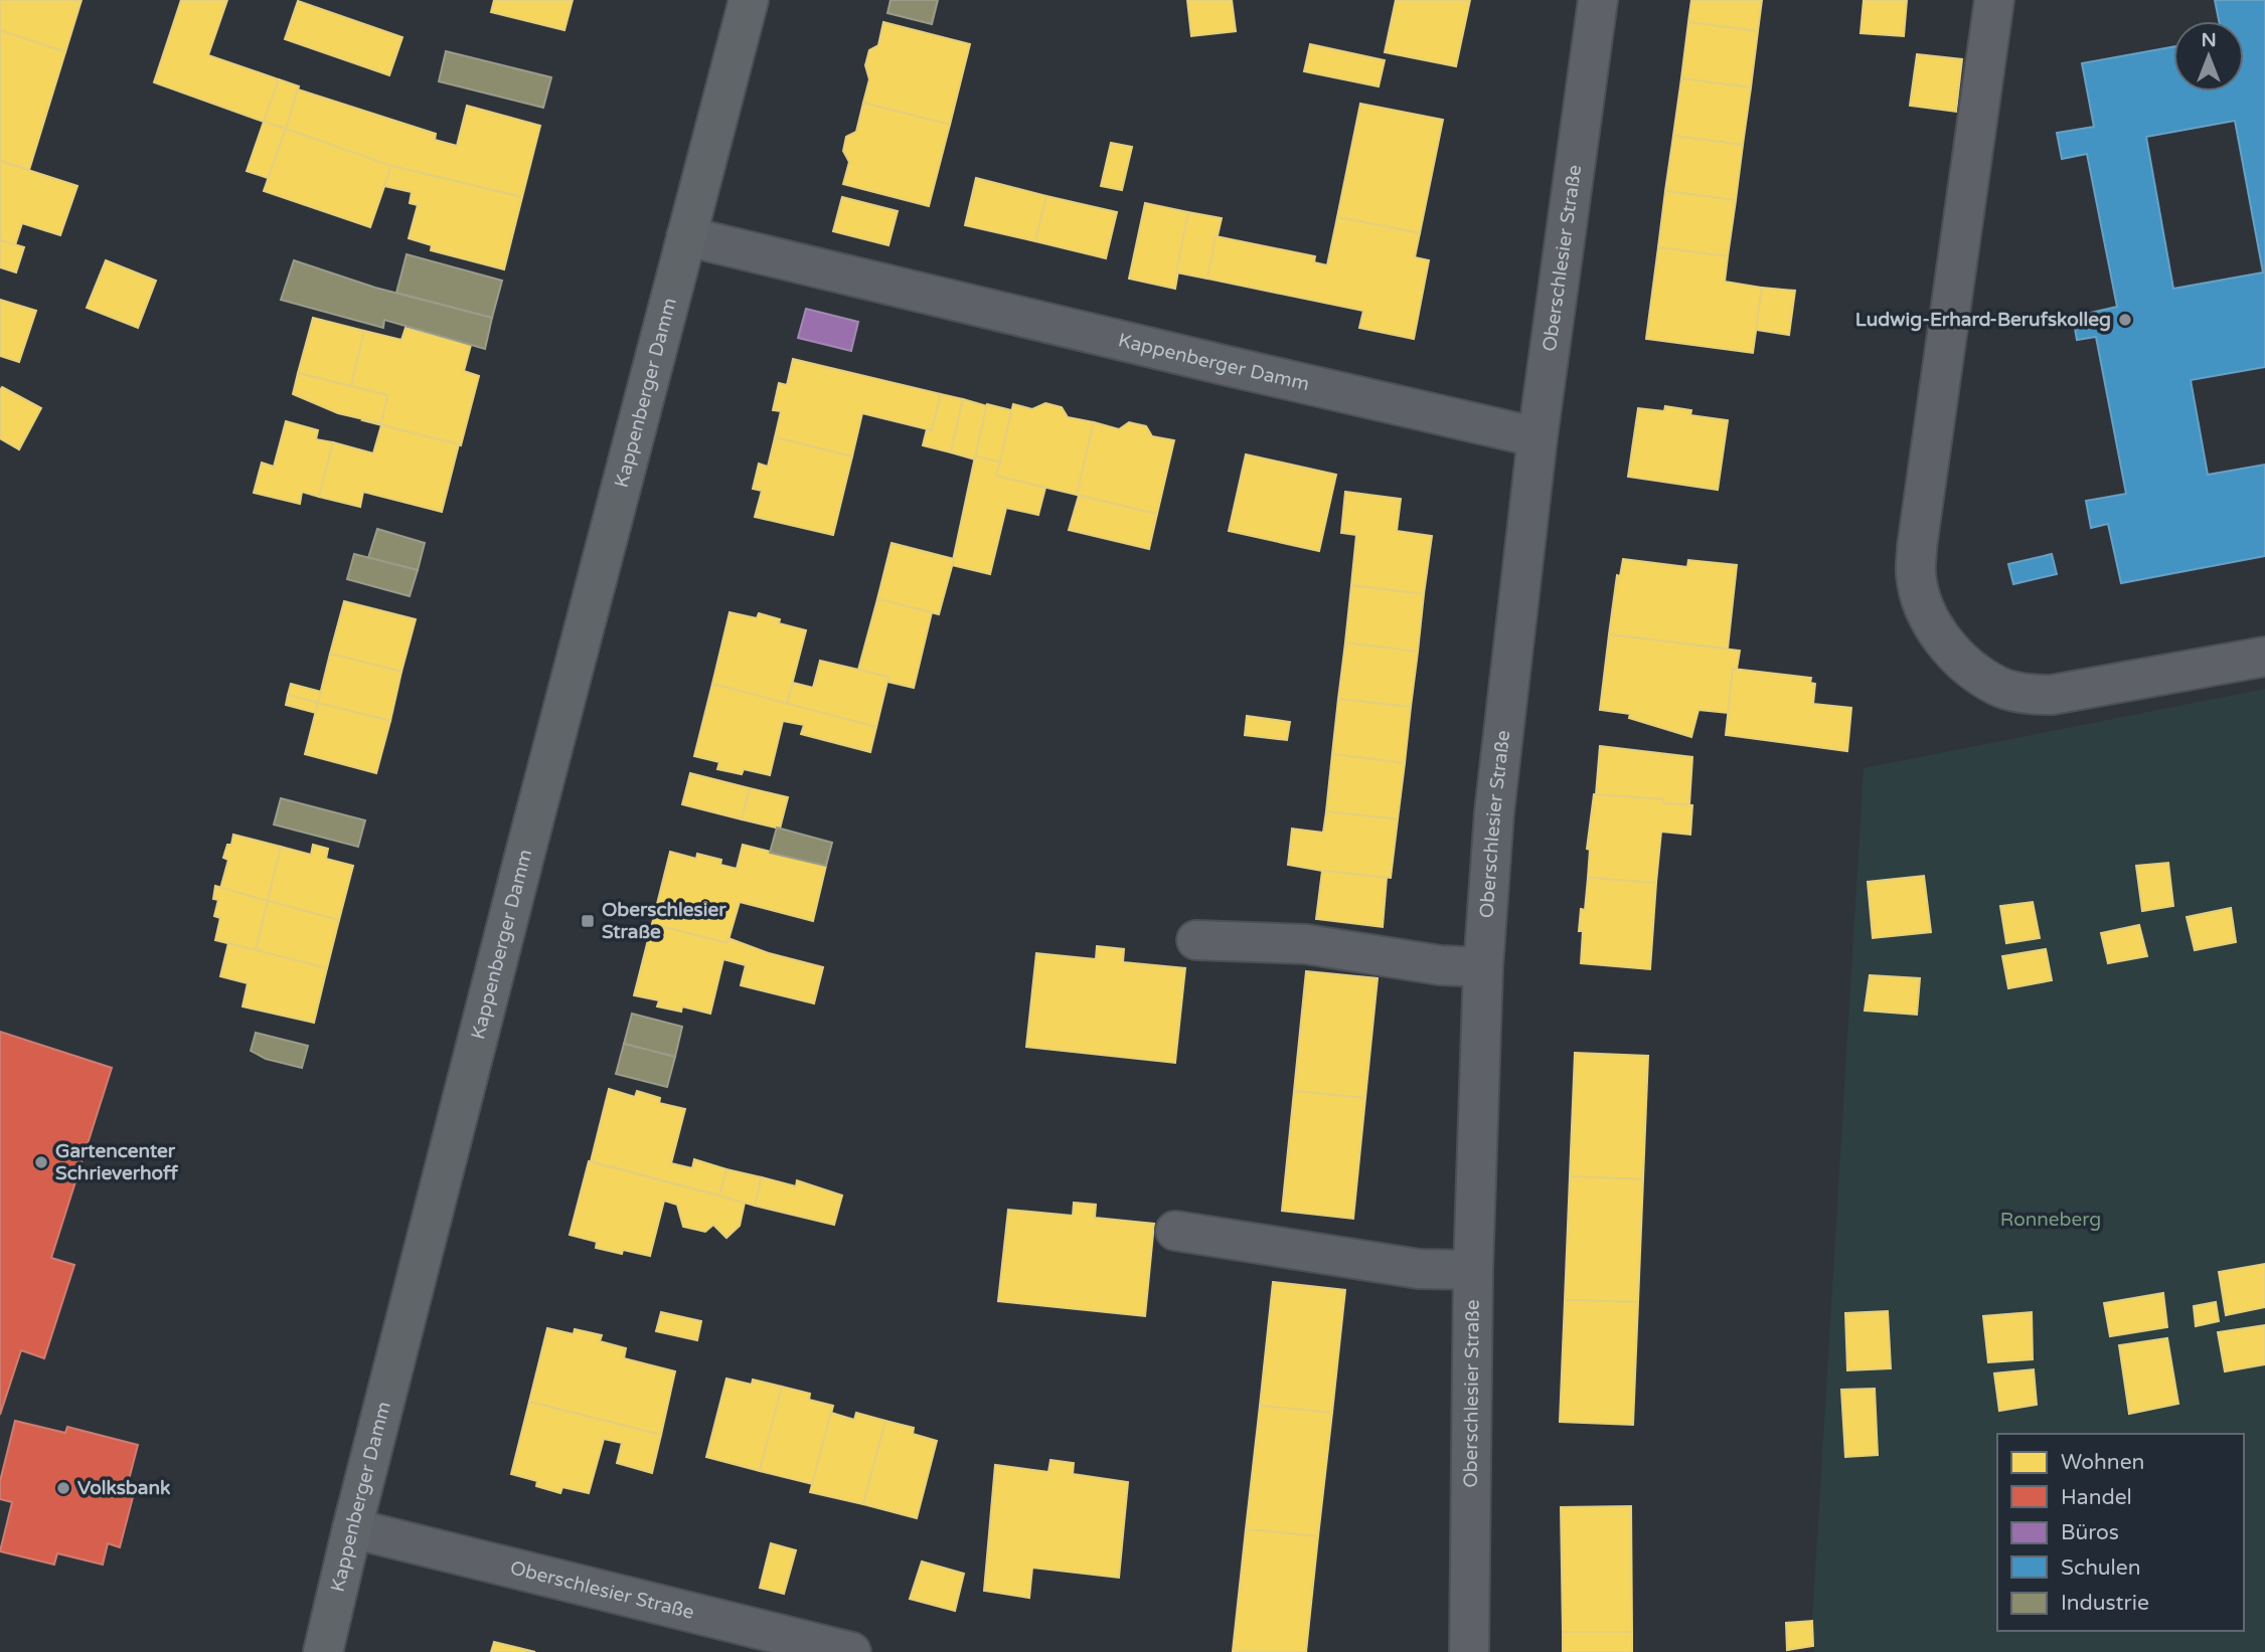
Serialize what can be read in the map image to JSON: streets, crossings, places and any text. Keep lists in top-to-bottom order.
{
  "streets": {
    "main road": ["Kappenberger Damm"],
    "street": ["Oberschlesier Straße"]
  },
  "crossings": [
    ["Oberschlesier Straße", "Kappenberger Damm"]
  ],
  "parks": ["Ronneberg"],
  "places": {
    "other": ["Ludwig-Erhard-Berufskolleg", "Gartencenter Schrieverhoff", "Volksbank"],
    "transit": ["Oberschlesier Straße"]
  },
  "legend": [
    "Wohnen",
    "Handel",
    "Büros",
    "Schulen",
    "Industrie"
  ],
  "north": "top"
}
